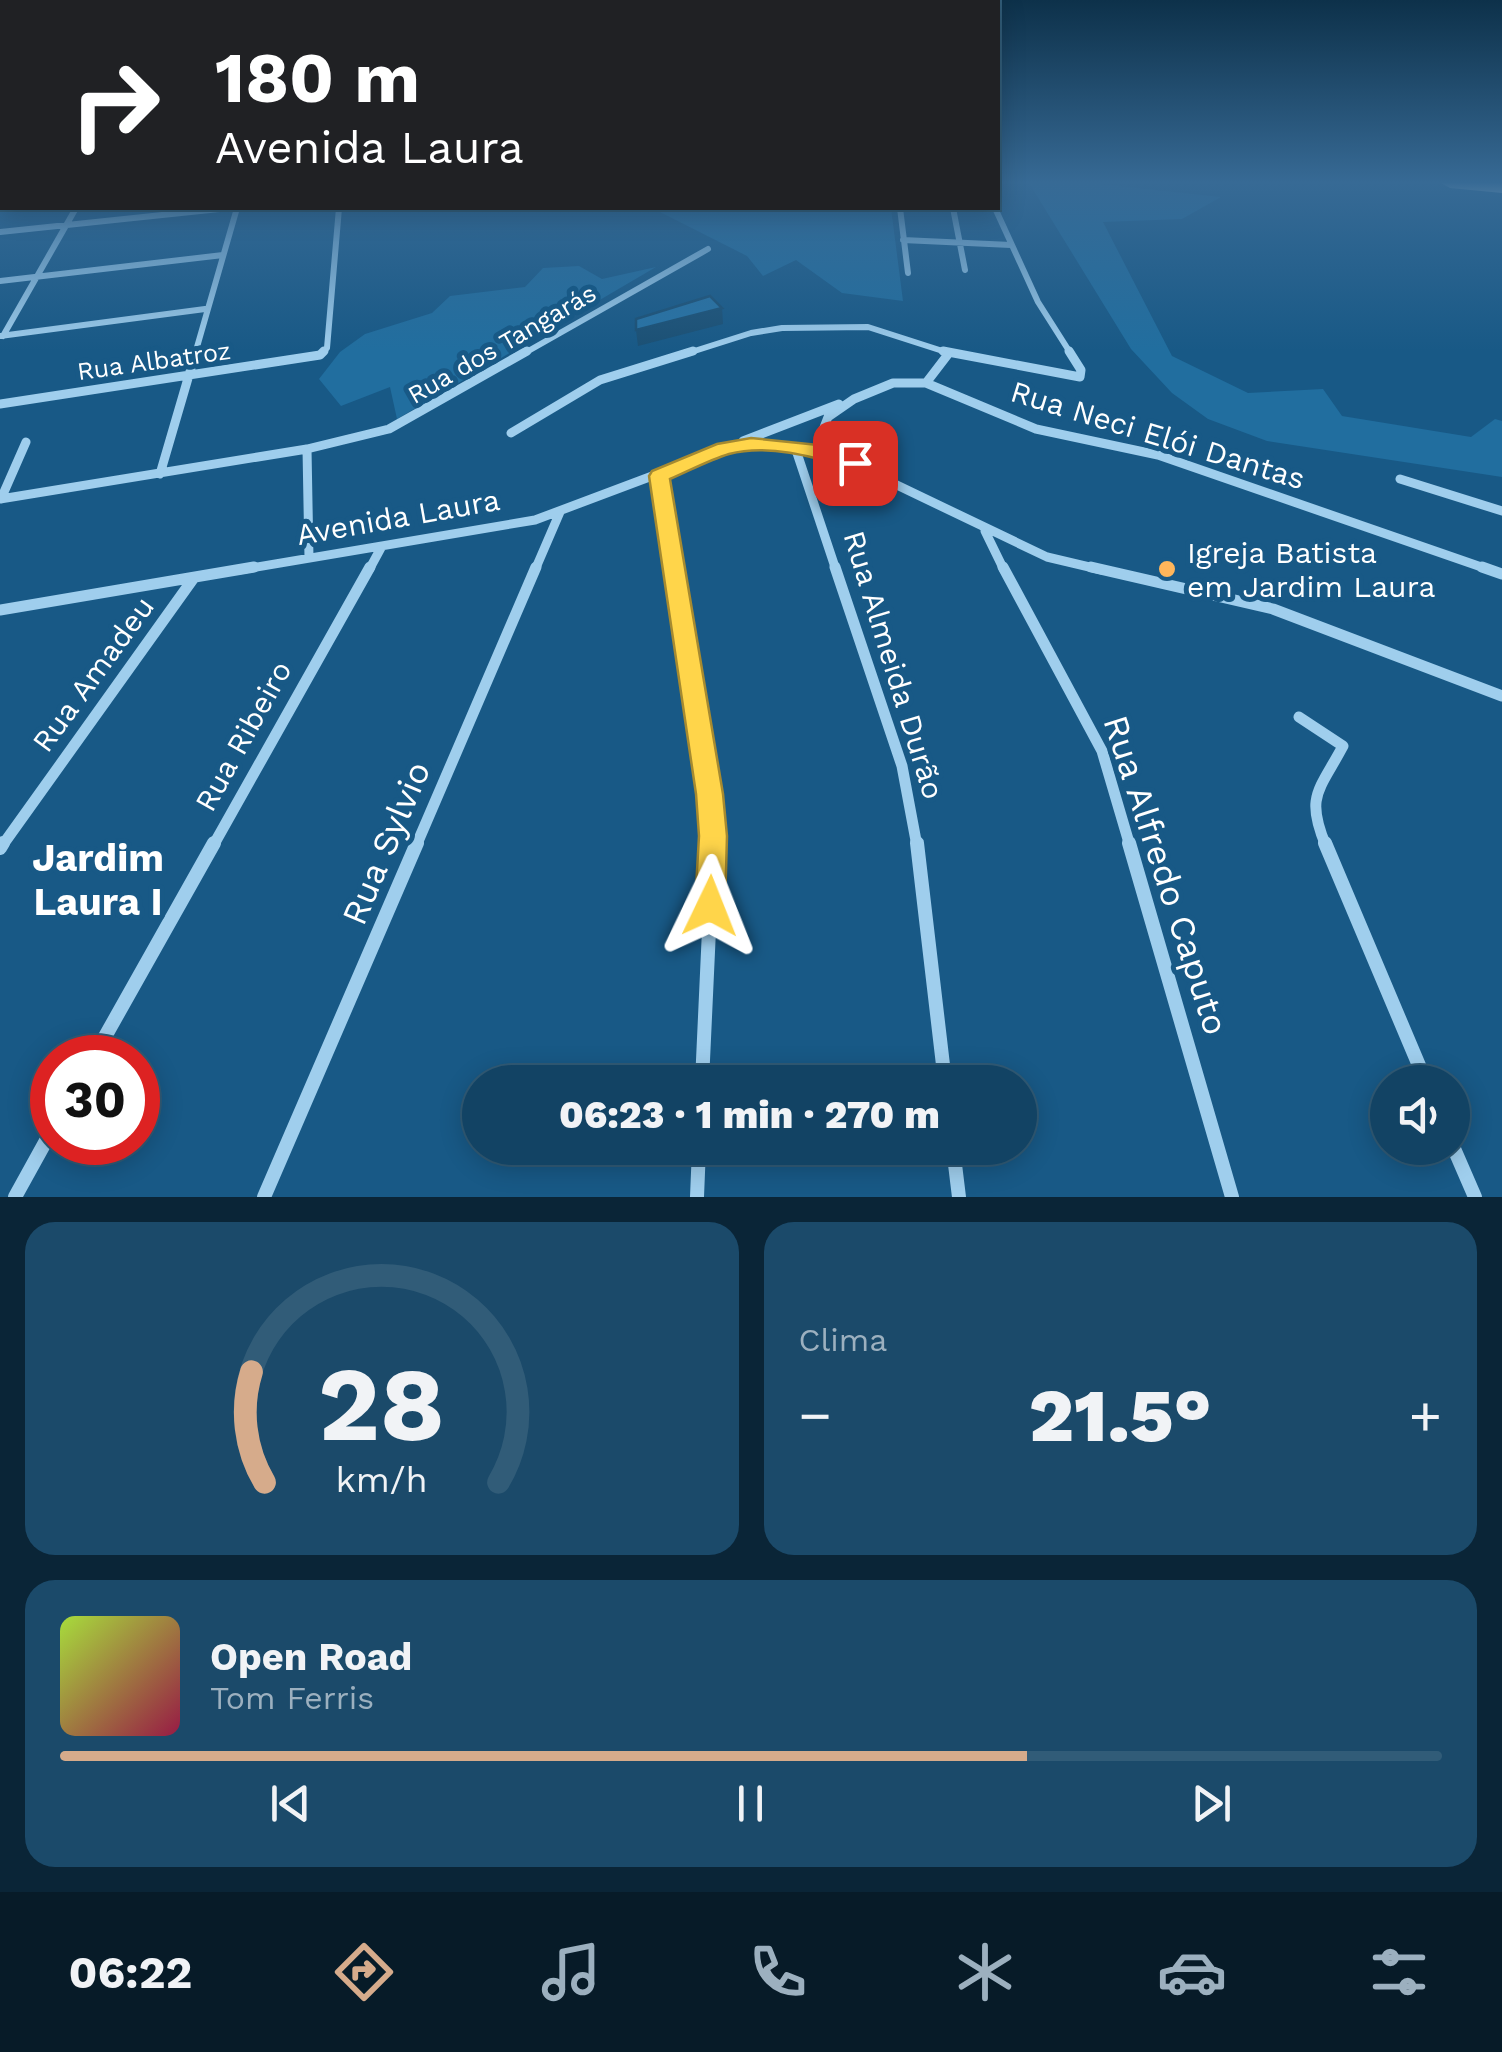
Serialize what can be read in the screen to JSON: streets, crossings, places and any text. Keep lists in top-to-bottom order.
{
  "streets": {
    "street": [
      "Rua dos Tangarás",
      "Rua Albatroz",
      "Rua Neci Elói Dantas",
      "Avenida Laura",
      "Rua Almeida Durão",
      "Rua Amadeu",
      "Rua Ribeiro",
      "Rua Sylvio",
      "Rua Alfredo Caputo"
    ]
  },
  "crossings": [
    ["Avenida Laura", "Rua Almeida Durão"],
    ["Avenida Laura", "Rua Amadeu"],
    ["Avenida Laura", "Rua Ribeiro"],
    ["Avenida Laura", "Rua Sylvio"],
    ["Avenida Laura", "Rua Alfredo Caputo"]
  ],
  "districts": ["Jardim Laura I"],
  "places": ["Igreja Batista em Jardim Laura"],
  "page": {
    "turn": ["180 m", "Avenida Laura"],
    "limit": "30",
    "trip": "06:23 · 1 min · 270 m",
    "tile": "Clima",
    "heat": ["−", "21.5°", "+"],
    "song": ["Open Road", "Tom Ferris"],
    "tabs": "06:22",
    "gauge": ["28", "km/h"]
  }
}
